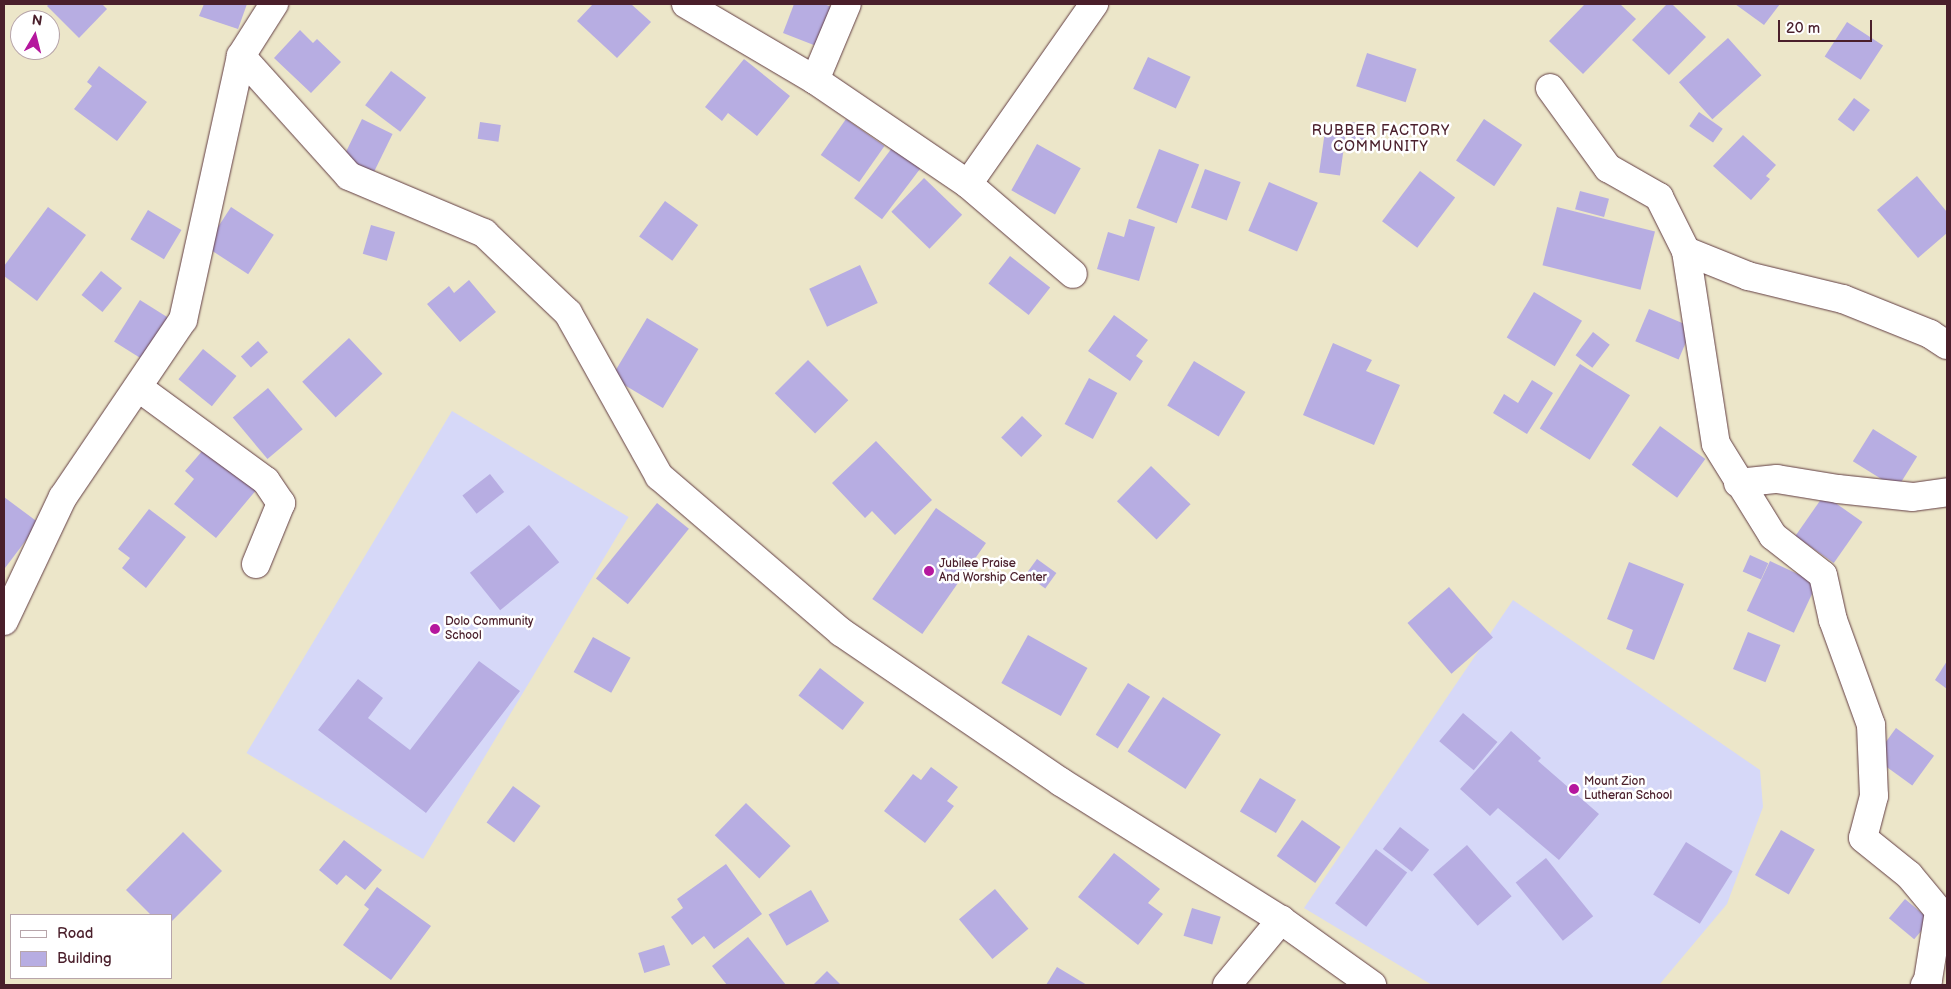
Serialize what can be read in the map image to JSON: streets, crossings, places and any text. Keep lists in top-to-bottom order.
{
  "districts": ["RUBBER FACTORY COMMUNITY"],
  "places": ["Jubilee Praise And Worship Center", "Dolo Community School", "Mount Zion Lutheran School"],
  "legend": ["Road", "Building"],
  "scale_bar": "20 m",
  "north": "top"
}
